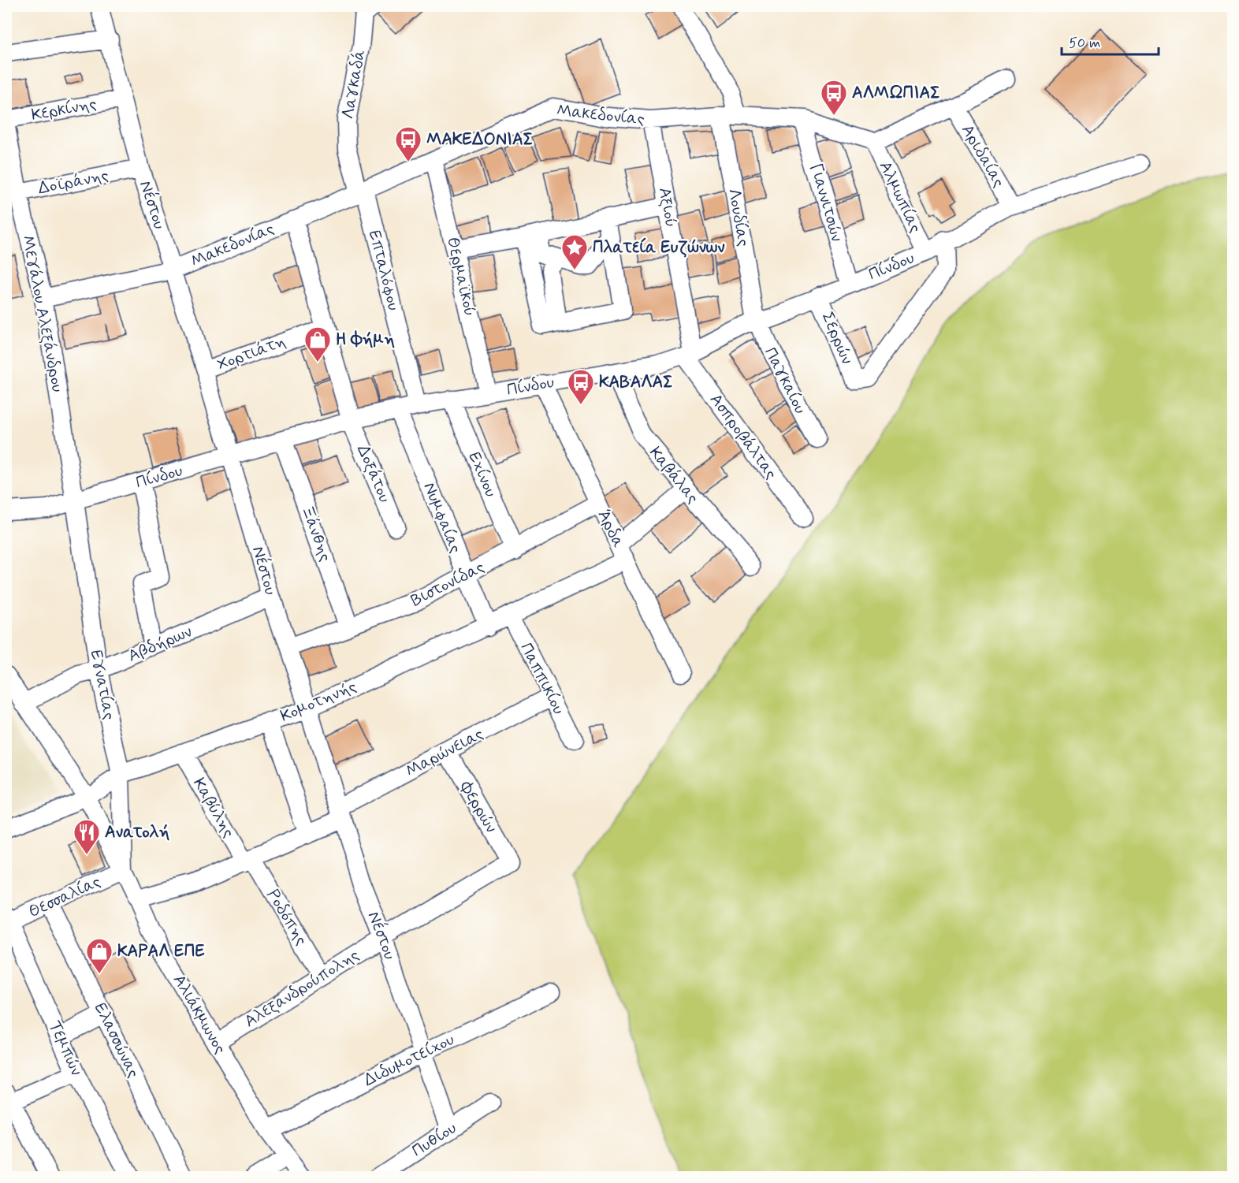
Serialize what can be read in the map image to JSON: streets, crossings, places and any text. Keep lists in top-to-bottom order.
{
  "streets": {
    "street": [
      "Λαγκαδά",
      "Κερκίνης",
      "Μακεδονίας",
      "Αριδαίας",
      "Δοϊράνης",
      "Αλμωπίας",
      "Γιαννιτσών",
      "Νέστου",
      "Αξιού",
      "Λουδίας",
      "Πίνδου",
      "Επταλόφου",
      "Θερμαϊκού",
      "Μεγάλου Αλεξάνδρου",
      "Σερρών",
      "Χορτιάτη",
      "Παγκαίου",
      "Ασπροβάλτας",
      "Δοξάτου",
      "Εχίνου",
      "Καβάλας",
      "Νυμφαίας",
      "Άρδα",
      "Ξάνθης",
      "Βιστονίδας",
      "Αβδήρων",
      "Παππικίου",
      "Εγνατίας",
      "Κομοτηνής",
      "Μαρώνειας",
      "Φερρών",
      "Καβύλης",
      "Θεσσαλίας",
      "Ροδόπης",
      "Αλεξανδρούπολης",
      "Αλιάκμωνος",
      "Ελασσώνας",
      "Τεμπών",
      "Διδυμοτείχου",
      "Πυθίου"
    ]
  },
  "crossings": [
    ["Λαγκαδά", "Μακεδονίας"],
    ["Λαγκαδά", "Επταλόφου"],
    ["Κερκίνης", "Νέστου"],
    ["Μακεδονίας", "Αλμωπίας"],
    ["Μακεδονίας", "Γιαννιτσών"],
    ["Μακεδονίας", "Νέστου"],
    ["Μακεδονίας", "Αξιού"],
    ["Μακεδονίας", "Λουδίας"],
    ["Μακεδονίας", "Επταλόφου"],
    ["Μακεδονίας", "Θερμαϊκού"],
    ["Μακεδονίας", "Μεγάλου Αλεξάνδρου"],
    ["Μακεδονίας", "Δοξάτου"],
    ["Αριδαίας", "Πίνδου"],
    ["Δοϊράνης", "Νέστου"],
    ["Δοϊράνης", "Μεγάλου Αλεξάνδρου"],
    ["Αλμωπίας", "Πίνδου"],
    ["Γιαννιτσών", "Πίνδου"],
    ["Νέστου", "Πίνδου"],
    ["Νέστου", "Χορτιάτη"],
    ["Νέστου", "Βιστονίδας"],
    ["Νέστου", "Αβδήρων"],
    ["Νέστου", "Κομοτηνής"],
    ["Νέστου", "Μαρώνειας"],
    ["Νέστου", "Αλεξανδρούπολης"],
    ["Νέστου", "Διδυμοτείχου"],
    ["Νέστου", "Πυθίου"],
    ["Αξιού", "Πίνδου"],
    ["Αξιού", "Ασπροβάλτας"],
    ["Λουδίας", "Πίνδου"],
    ["Λουδίας", "Παγκαίου"],
    ["Πίνδου", "Επταλόφου"],
    ["Πίνδου", "Θερμαϊκού"],
    ["Πίνδου", "Μεγάλου Αλεξάνδρου"],
    ["Πίνδου", "Σερρών"],
    ["Πίνδου", "Παγκαίου"],
    ["Πίνδου", "Ασπροβάλτας"],
    ["Πίνδου", "Δοξάτου"],
    ["Πίνδου", "Εχίνου"],
    ["Πίνδου", "Καβάλας"],
    ["Πίνδου", "Νυμφαίας"],
    ["Πίνδου", "Άρδα"],
    ["Πίνδου", "Ξάνθης"],
    ["Πίνδου", "Εγνατίας"],
    ["Μεγάλου Αλεξάνδρου", "Εγνατίας"],
    ["Χορτιάτη", "Δοξάτου"],
    ["Εχίνου", "Βιστονίδας"],
    ["Καβάλας", "Κομοτηνής"],
    ["Νυμφαίας", "Βιστονίδας"],
    ["Νυμφαίας", "Κομοτηνής"],
    ["Άρδα", "Βιστονίδας"],
    ["Άρδα", "Κομοτηνής"],
    ["Ξάνθης", "Βιστονίδας"],
    ["Αβδήρων", "Εγνατίας"],
    ["Αβδήρων", "Αλιάκμωνος"],
    ["Παππικίου", "Κομοτηνής"],
    ["Παππικίου", "Μαρώνειας"],
    ["Εγνατίας", "Κομοτηνής"],
    ["Εγνατίας", "Θεσσαλίας"],
    ["Εγνατίας", "Αλιάκμωνος"],
    ["Κομοτηνής", "Καβύλης"],
    ["Κομοτηνής", "Αλιάκμωνος"],
    ["Μαρώνειας", "Φερρών"],
    ["Μαρώνειας", "Καβύλης"],
    ["Μαρώνειας", "Ροδόπης"],
    ["Μαρώνειας", "Αλιάκμωνος"],
    ["Φερρών", "Αλεξανδρούπολης"],
    ["Καβύλης", "Ροδόπης"],
    ["Θεσσαλίας", "Αλιάκμωνος"],
    ["Θεσσαλίας", "Ελασσώνας"],
    ["Θεσσαλίας", "Τεμπών"],
    ["Ροδόπης", "Αλεξανδρούπολης"],
    ["Αλεξανδρούπολης", "Αλιάκμωνος"],
    ["Αλιάκμωνος", "Διδυμοτείχου"]
  ],
  "places": {
    "bus stop": ["ΑΛΜΩΠΙΑΣ", "ΜΑΚΕΔΟΝΙΑΣ", "ΚΑΒΑΛΑΣ"],
    "place": ["Πλατεία Ευζώνων"],
    "shop": ["Η Φήμη", "ΚΑΡΑΛ ΕΠΕ"],
    "restaurant": ["Ανατολή"]
  },
  "scale_bar": "50 m"
}
